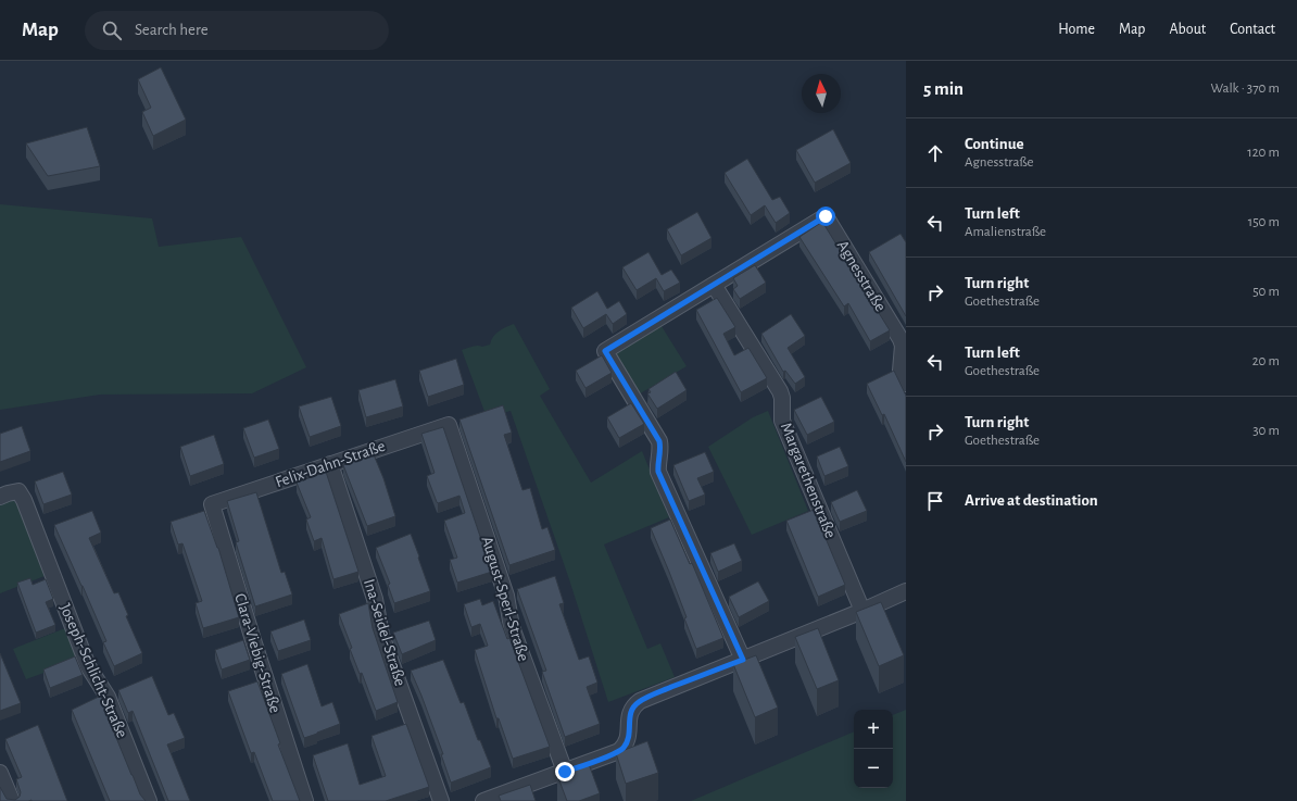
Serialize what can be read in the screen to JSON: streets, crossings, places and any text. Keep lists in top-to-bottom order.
{
  "streets": {
    "street": [
      "Agnesstraße",
      "Felix-Dahn-Straße",
      "Margarethenstraße",
      "August-Sperl-Straße",
      "Ina-Seidel-Straße",
      "Clara-Viebig-Straße",
      "Joseph-Schlicht-Straße"
    ]
  },
  "crossings": [
    ["Agnesstraße", "Margarethenstraße"],
    ["Felix-Dahn-Straße", "August-Sperl-Straße"],
    ["Felix-Dahn-Straße", "Ina-Seidel-Straße"],
    ["Felix-Dahn-Straße", "Clara-Viebig-Straße"]
  ],
  "north": "top",
  "page": {
    "header": "Map",
    "search": "Search here",
    "nav": [
      "Home",
      "Map",
      "About",
      "Contact"
    ],
    "heading": ["5 min", "Walk · 370 m"],
    "list": [
      ["Continue", "Agnesstraße", "120 m"],
      ["Turn left", "Amalienstraße", "150 m"],
      ["Turn right", "Goethestraße", "50 m"],
      ["Turn left", "Goethestraße", "20 m"],
      ["Turn right", "Goethestraße", "30 m"],
      "Arrive at destination"
    ],
    "map_buttons": ["+", "−"]
  }
}
